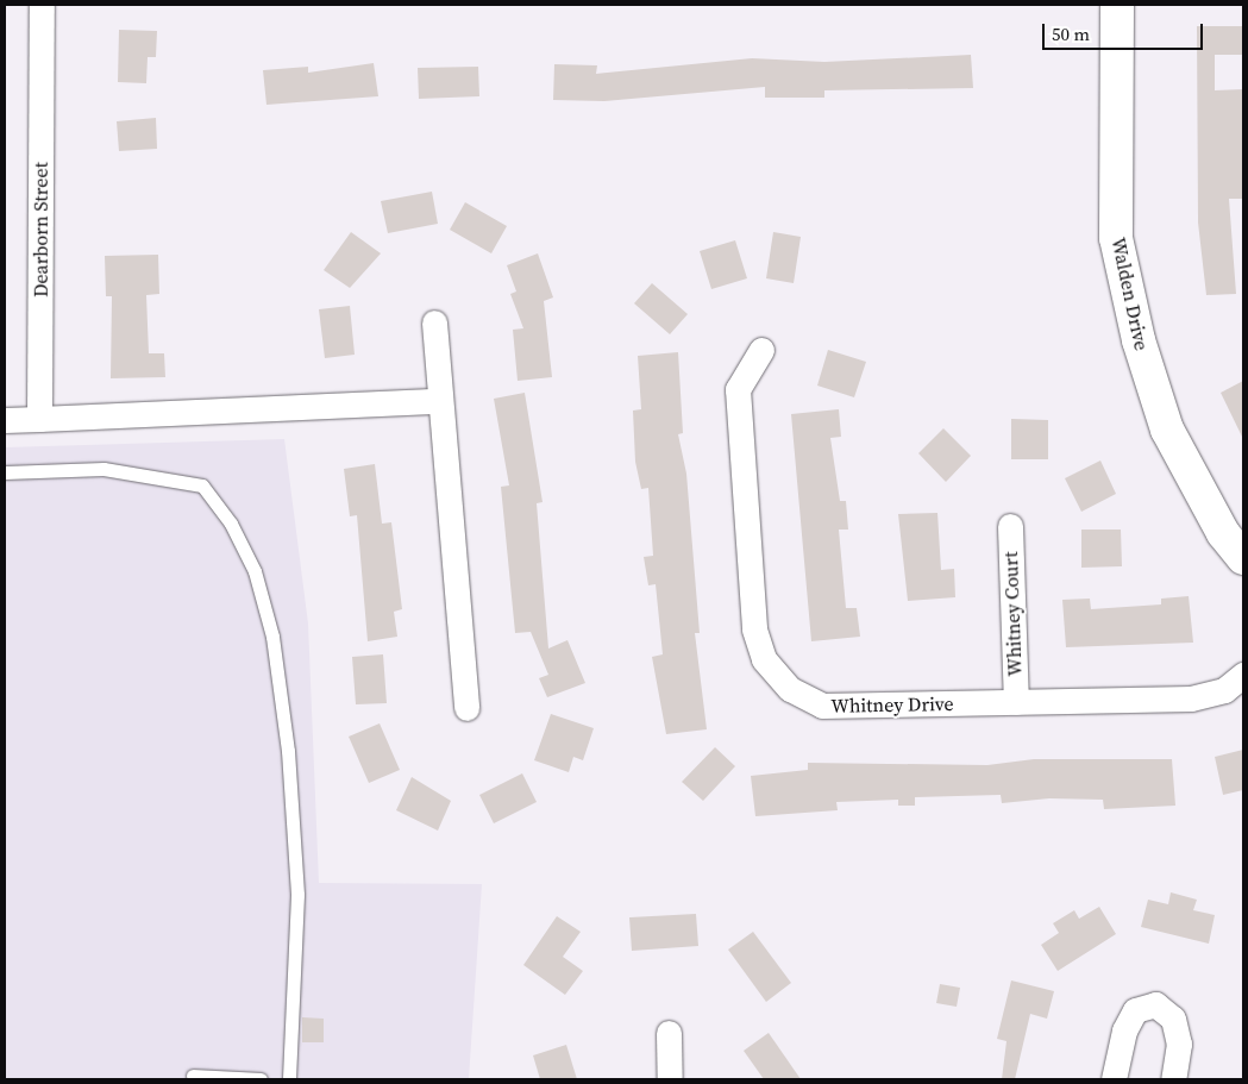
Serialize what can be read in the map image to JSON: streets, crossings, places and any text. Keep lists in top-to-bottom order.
{
  "streets": {
    "street": [
      "Dearborn Street",
      "Walden Drive",
      "Whitney Court",
      "Whitney Drive"
    ]
  },
  "crossings": [
    ["Whitney Court", "Whitney Drive"]
  ],
  "scale_bar": "50 m"
}
